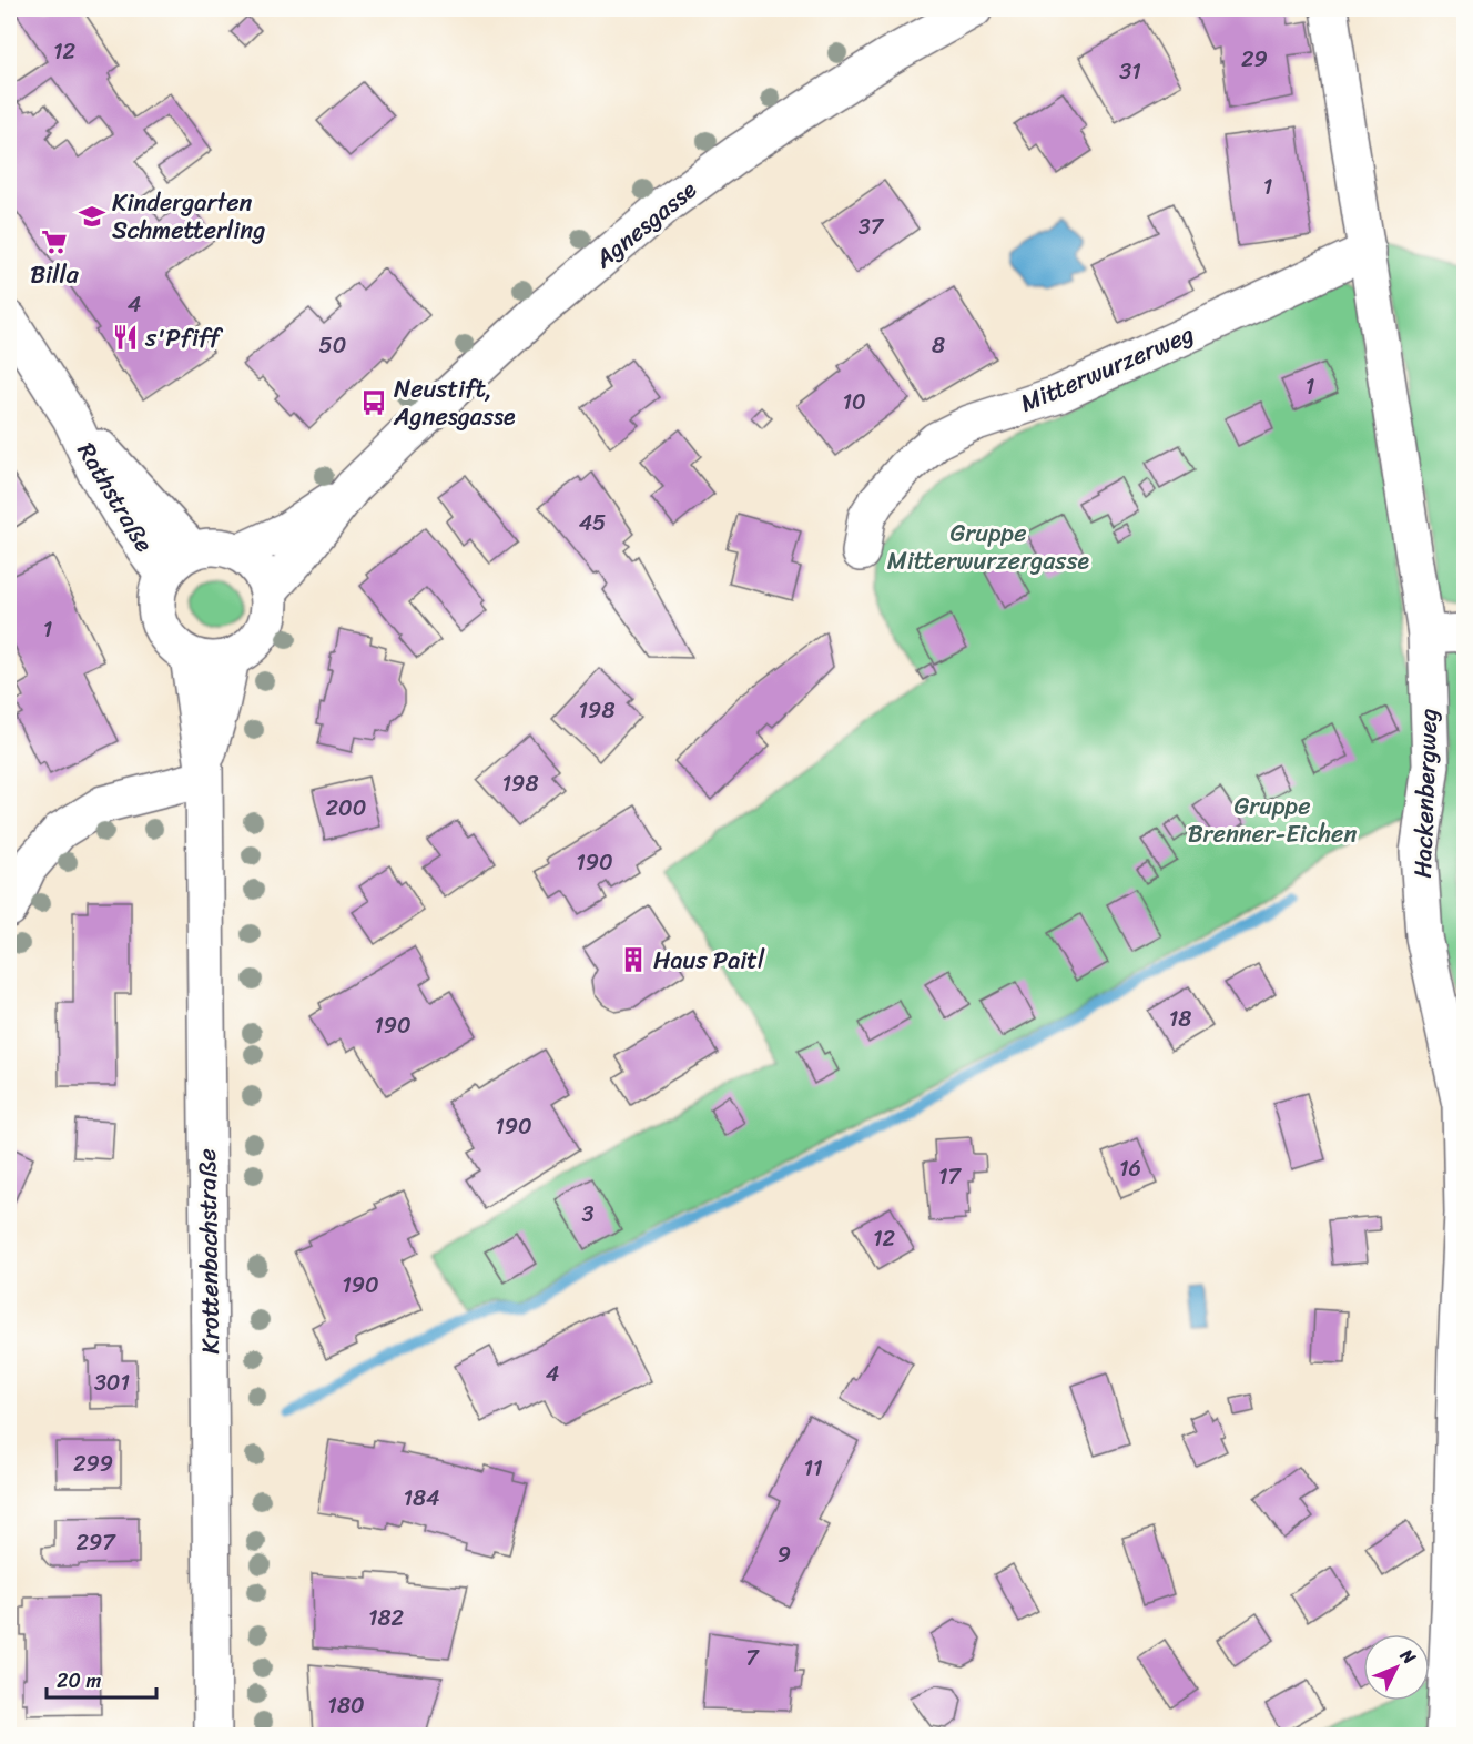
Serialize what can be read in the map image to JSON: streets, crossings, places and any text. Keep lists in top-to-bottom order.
{
  "streets": {
    "street": [
      "Agnesgasse",
      "Mitterwurzerweg",
      "Rathstraße",
      "Hackenbergweg",
      "Krottenbachstraße"
    ]
  },
  "crossings": [
    ["Agnesgasse", "Rathstraße"],
    ["Agnesgasse", "Krottenbachstraße"],
    ["Mitterwurzerweg", "Hackenbergweg"],
    ["Rathstraße", "Krottenbachstraße"]
  ],
  "parks": ["Gruppe Mitterwurzergasse", "Gruppe Brenner-Eichen"],
  "places": {
    "school or university": ["Kindergarten Schmetterling"],
    "supermarket": ["Billa"],
    "restaurant": ["s'Pfiff"],
    "bus stop": ["Neustift, Agnesgasse"],
    "building": ["Haus Paitl"]
  },
  "house_numbers": [
    "12",
    "29",
    "31",
    "1",
    "37",
    "4",
    "50",
    "8",
    "1",
    "10",
    "45",
    "1",
    "198",
    "198",
    "200",
    "190",
    "18",
    "190",
    "190",
    "16",
    "17",
    "3",
    "12",
    "190",
    "4",
    "301",
    "299",
    "11",
    "184",
    "297",
    "9",
    "182",
    "7",
    "180"
  ],
  "scale_bar": "20 m",
  "north": "top right"
}
